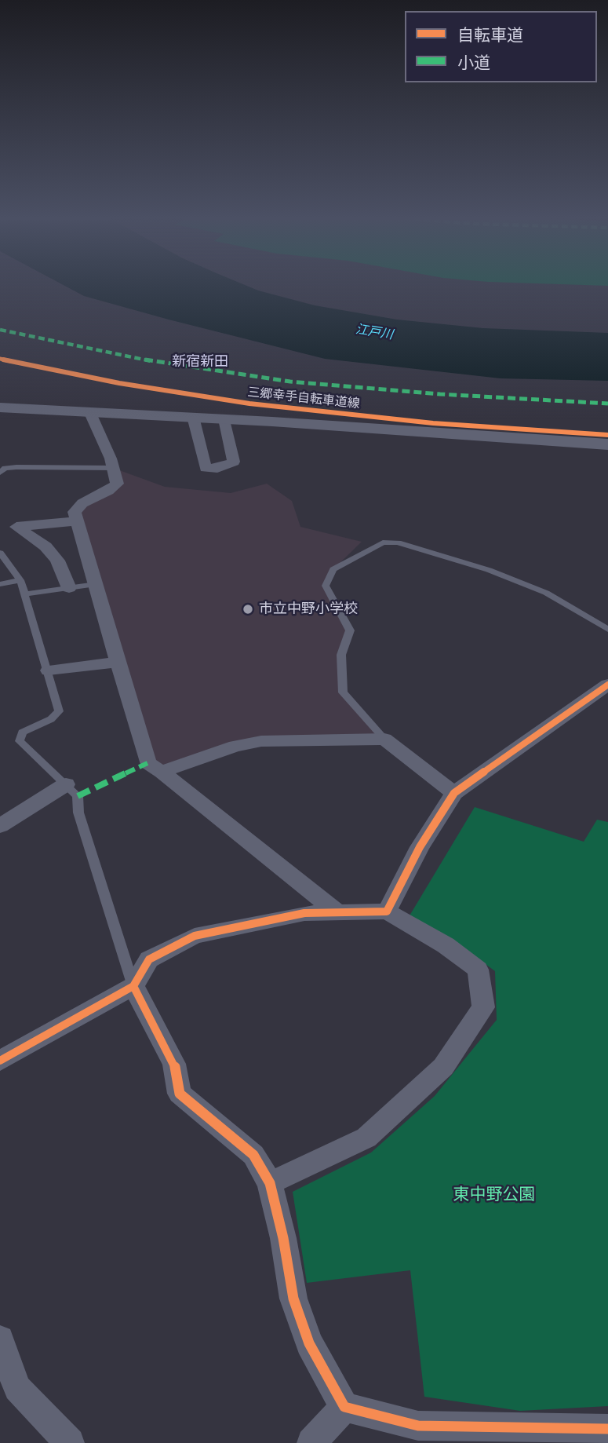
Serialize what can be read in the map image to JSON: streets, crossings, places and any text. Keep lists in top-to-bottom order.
{
  "streets": {
    "cycle path": ["三郷幸手自転車道線"]
  },
  "districts": ["新宿新田"],
  "water": ["江戸川"],
  "parks": ["東中野公園"],
  "places": ["市立中野小学校"],
  "legend": ["自転車道", "小道"]
}
